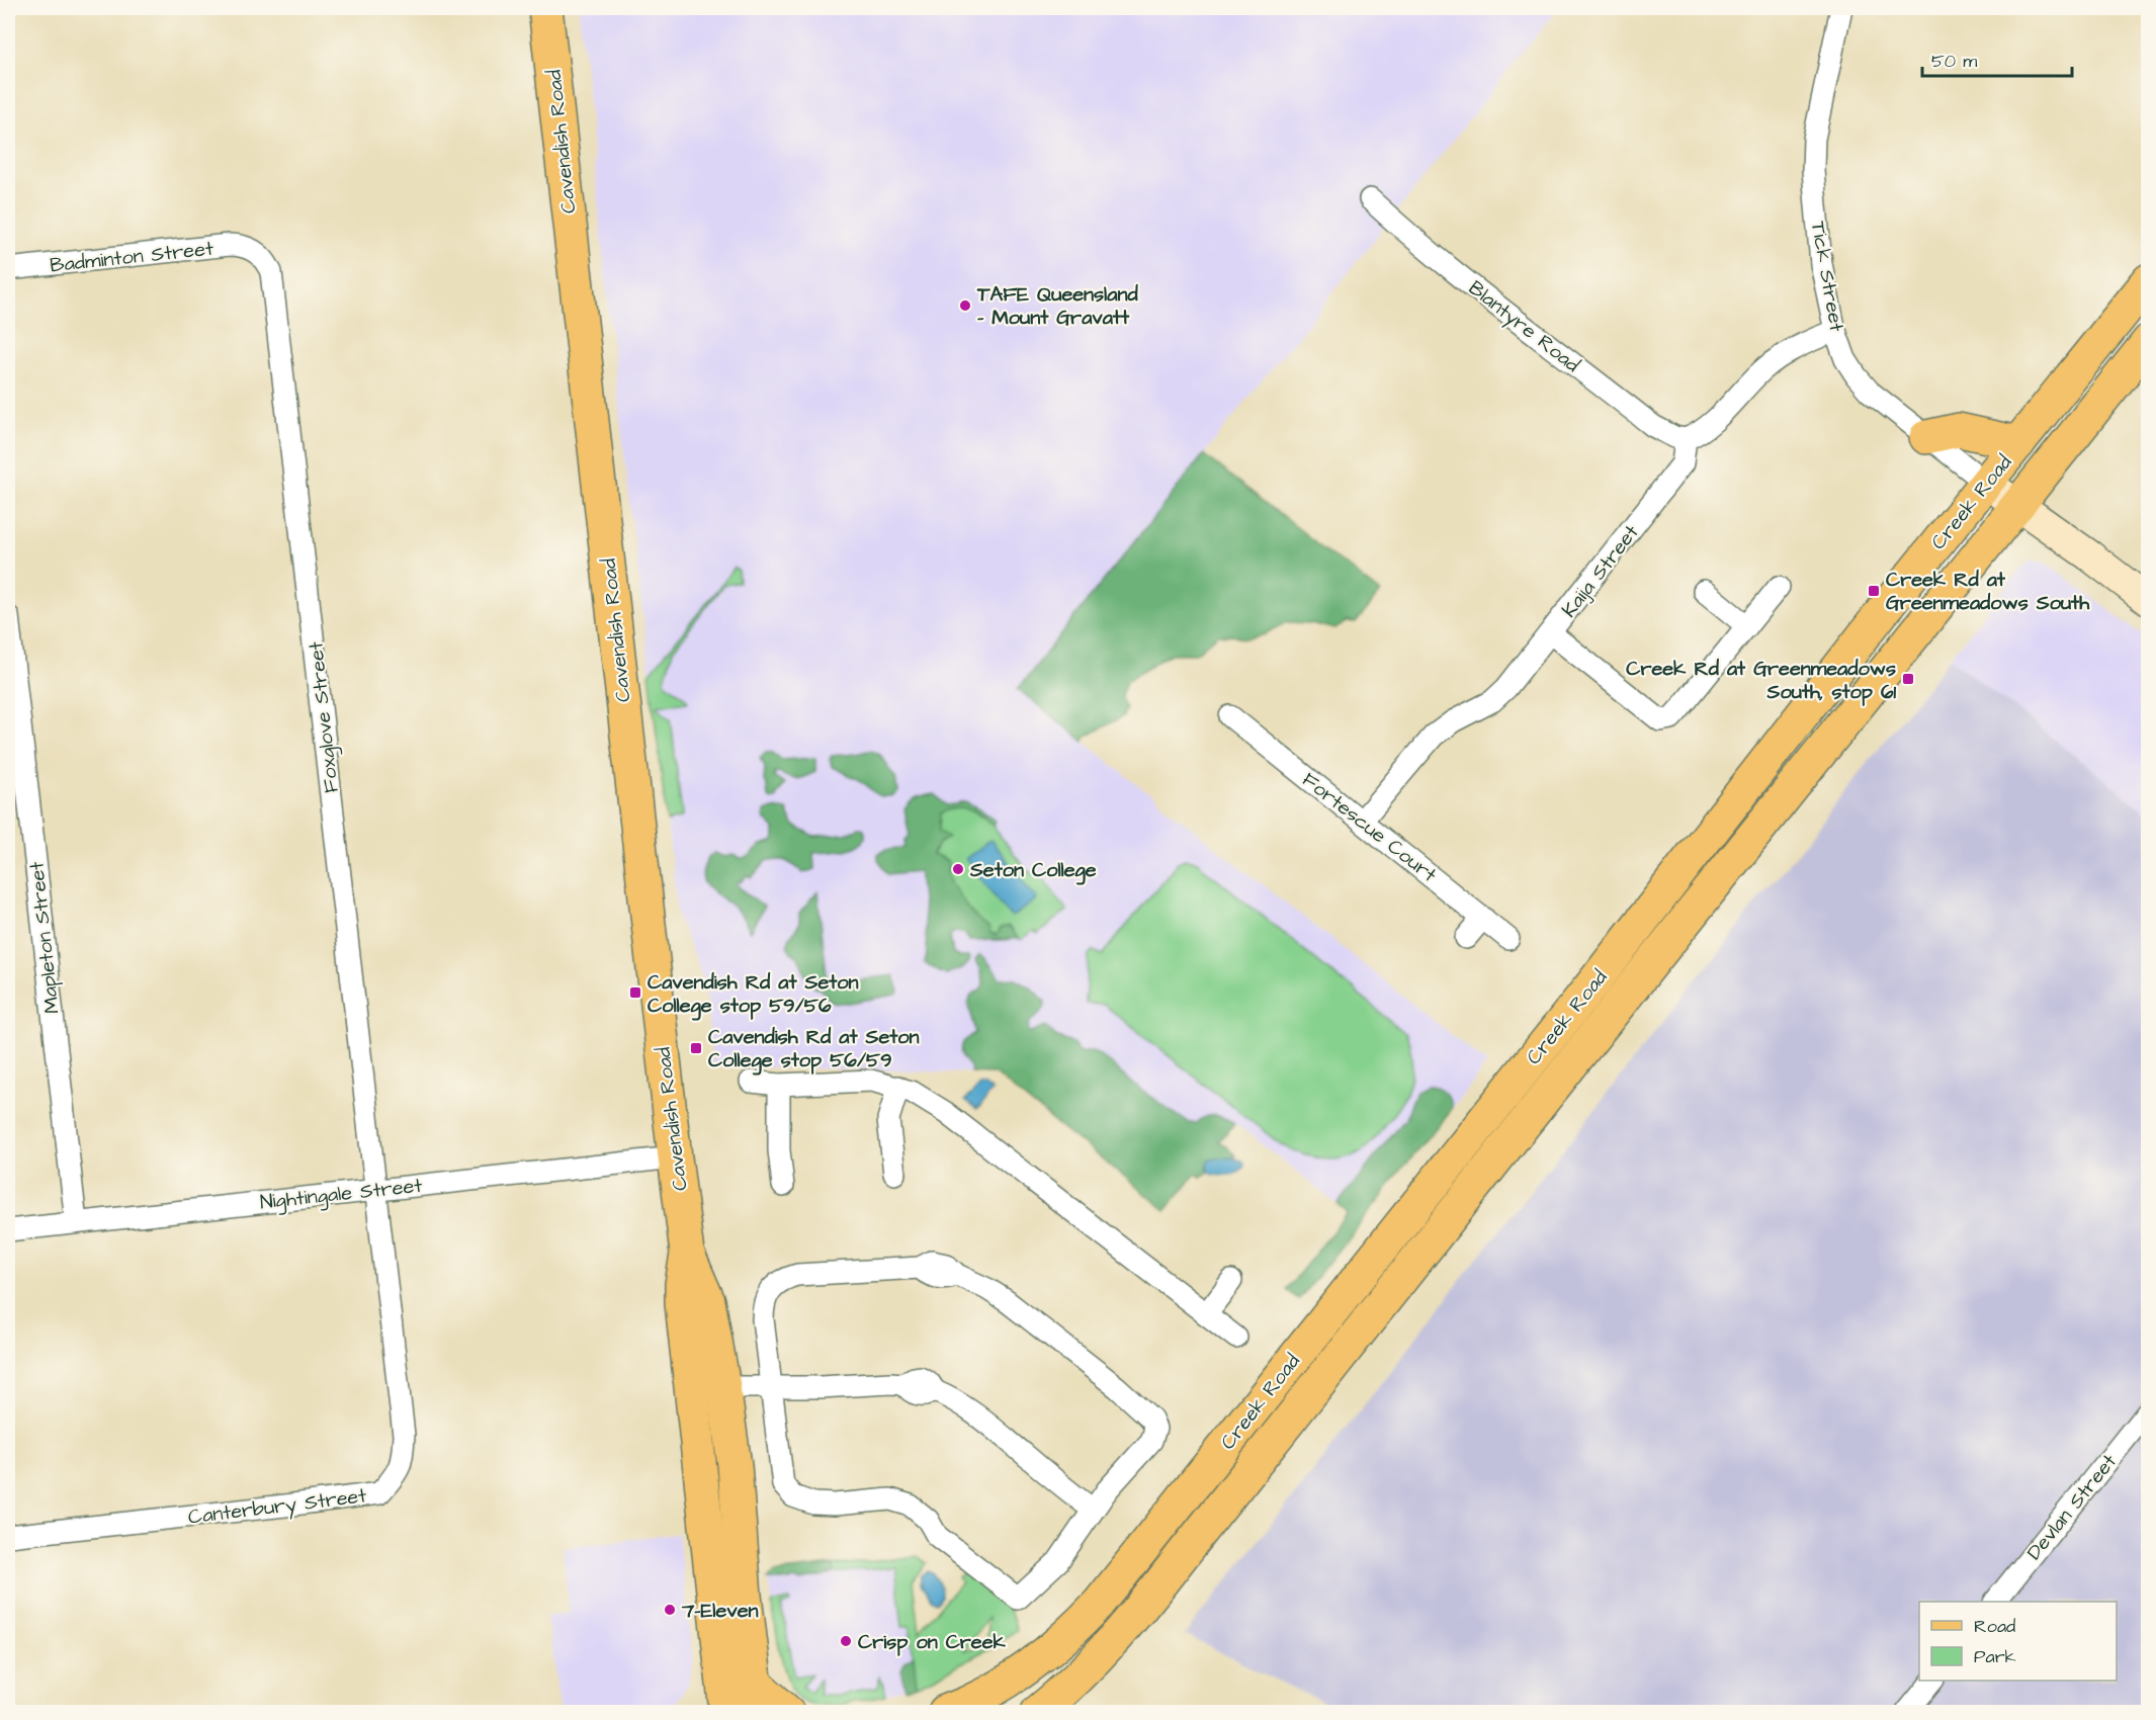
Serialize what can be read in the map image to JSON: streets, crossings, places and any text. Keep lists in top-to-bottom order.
{
  "streets": {
    "main road": ["Cavendish Road", "Creek Road"],
    "street": [
      "Badminton Street",
      "Tick Street",
      "Blantyre Road",
      "Kaija Street",
      "Foxglove Street",
      "Fortescue Court",
      "Mapleton Street",
      "Nightingale Street",
      "Canterbury Street",
      "Devlan Street"
    ]
  },
  "crossings": [
    ["Cavendish Road", "Nightingale Street"],
    ["Badminton Street", "Foxglove Street"],
    ["Tick Street", "Creek Road"],
    ["Blantyre Road", "Kaija Street"],
    ["Kaija Street", "Fortescue Court"],
    ["Foxglove Street", "Nightingale Street"],
    ["Foxglove Street", "Canterbury Street"],
    ["Mapleton Street", "Nightingale Street"],
    ["Nightingale Street", "Canterbury Street"]
  ],
  "places": {
    "other": [
      "TAFE Queensland - Mount Gravatt",
      "Seton College",
      "7-Eleven",
      "Crisp on Creek"
    ],
    "transit": [
      "Creek Rd at Greenmeadows South",
      "Creek Rd at Greenmeadows South, stop 61",
      "Cavendish Rd at Seton College stop 59/56",
      "Cavendish Rd at Seton College stop 56/59"
    ]
  },
  "legend": ["Road", "Park"],
  "scale_bar": "50 m"
}
